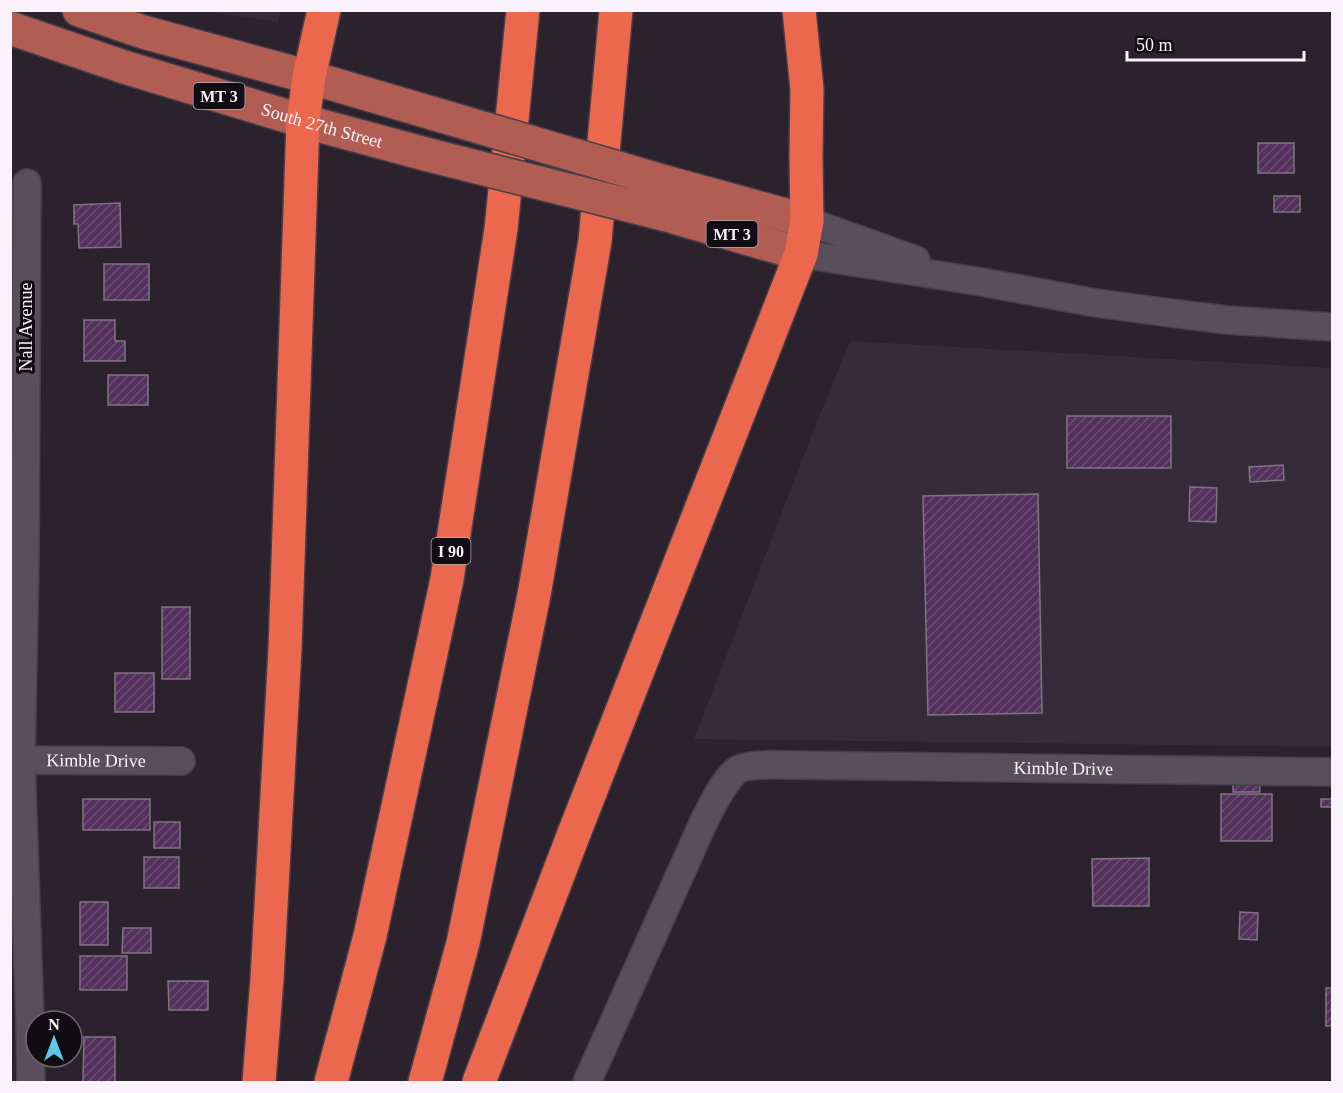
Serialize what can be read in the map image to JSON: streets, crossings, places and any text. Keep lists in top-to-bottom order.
{
  "streets": {
    "highway": ["I 90"],
    "main road": ["MT 3", "South 27th Street"],
    "street": ["Nall Avenue", "Kimble Drive"]
  },
  "crossings": [
    ["MT 3", "South 27th Street"],
    ["Nall Avenue", "Kimble Drive"]
  ],
  "scale_bar": "50 m",
  "north": "top"
}
